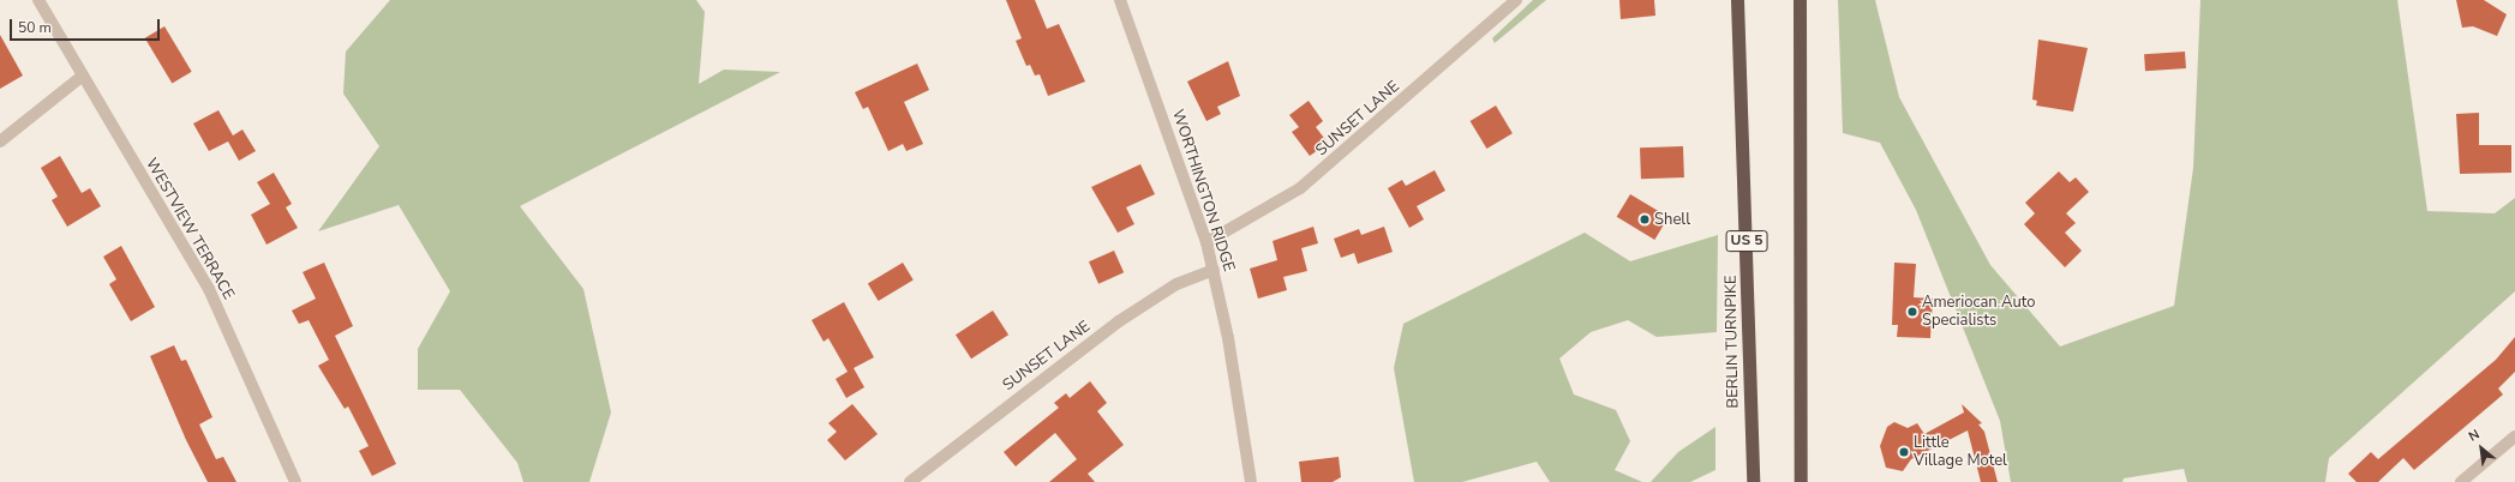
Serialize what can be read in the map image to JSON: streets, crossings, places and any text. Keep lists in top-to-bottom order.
{
  "streets": {
    "highway": ["US 5", "BERLIN TURNPIKE"],
    "street": ["SUNSET LANE", "WORTHINGTON RIDGE", "WESTVIEW TERRACE"]
  },
  "crossings": [
    ["SUNSET LANE", "WORTHINGTON RIDGE"]
  ],
  "places": ["Shell", "Ameriocan Auto Specialists", "Little Village Motel"],
  "scale_bar": "50 m",
  "north": "top left"
}
